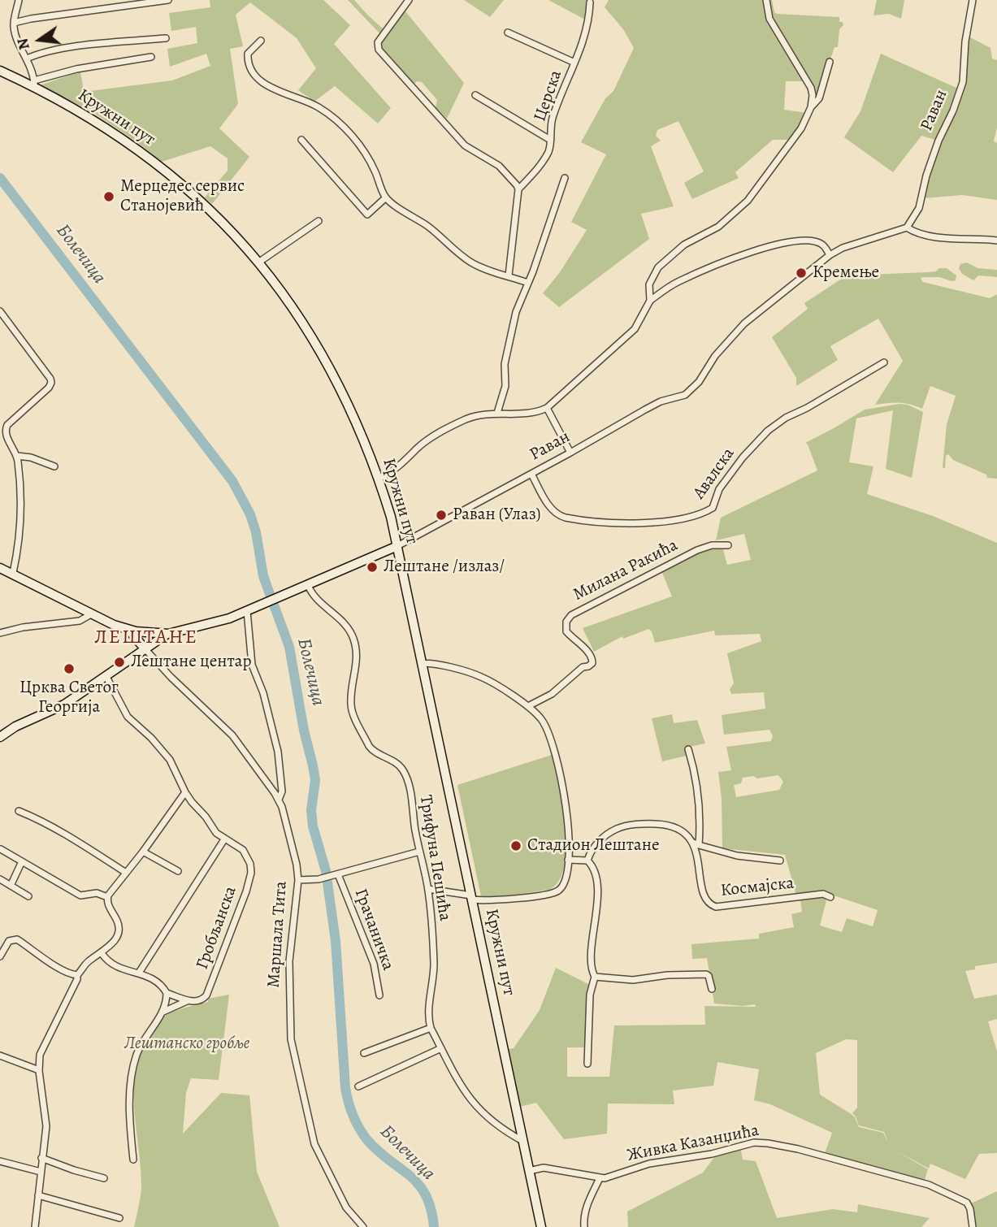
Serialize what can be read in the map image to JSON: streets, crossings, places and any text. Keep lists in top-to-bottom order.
{
  "streets": {
    "main road": ["Раван", "Кружни пут"],
    "street": [
      "Церска",
      "Авалска",
      "Милана Ракића",
      "Трифуна Пешића",
      "Космајска",
      "Гробљанска",
      "Грачаничка",
      "Маршала Тита",
      "Живка Казанџића"
    ]
  },
  "crossings": [
    ["Раван", "Кружни пут"],
    ["Раван", "Авалска"],
    ["Раван", "Трифуна Пешића"],
    ["Раван", "Гробљанска"],
    ["Раван", "Маршала Тита"],
    ["Кружни пут", "Трифуна Пешића"],
    ["Кружни пут", "Живка Казанџића"]
  ],
  "districts": ["ЛЕШТАНЕ"],
  "water": ["Болечица"],
  "parks": ["Лештанско гробље"],
  "places": [
    "Мерцедес сервис Станојевић",
    "Кремење",
    "Раван (Улаз)",
    "Лештане /излаз/",
    "Лештане центар",
    "Црква Светог Георгија",
    "Стадион Лештане"
  ],
  "north": "left"
}
